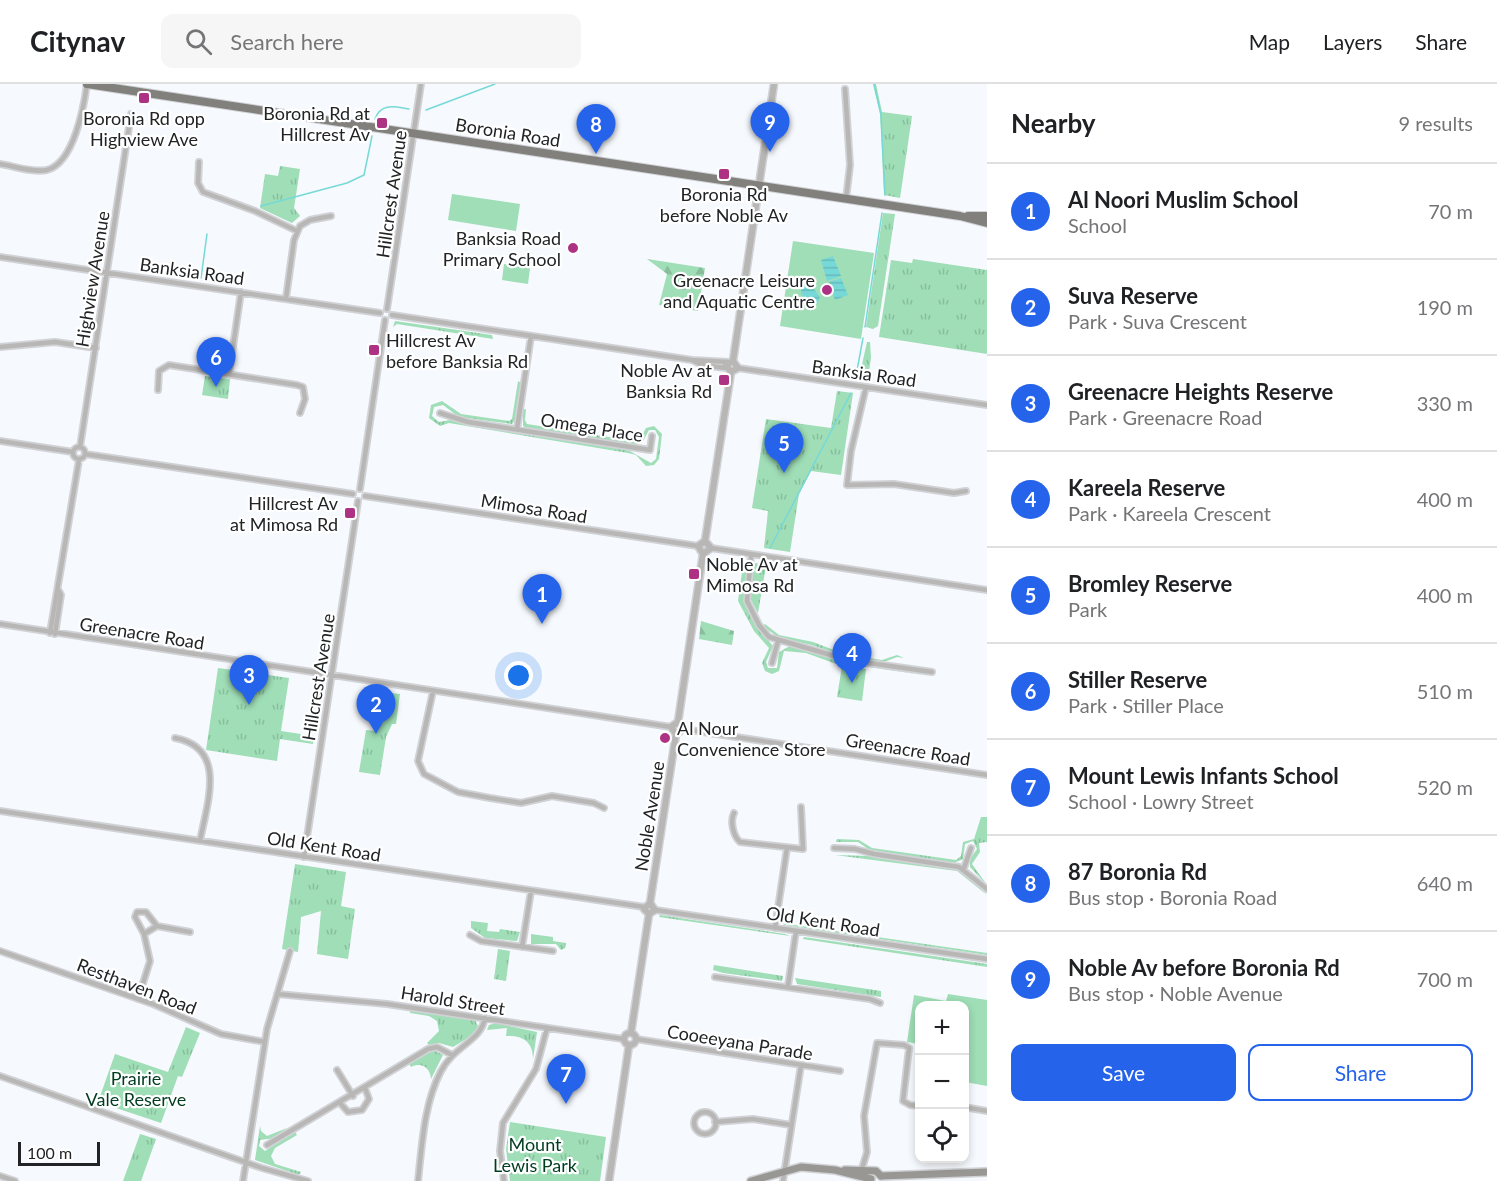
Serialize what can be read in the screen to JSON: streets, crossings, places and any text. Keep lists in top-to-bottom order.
{
  "streets": {
    "main road": ["Boronia Road"],
    "street": [
      "Hillcrest Avenue",
      "Banksia Road",
      "Highview Avenue",
      "Omega Place",
      "Mimosa Road",
      "Greenacre Road",
      "Noble Avenue",
      "Old Kent Road",
      "Resthaven Road",
      "Harold Street",
      "Cooeeyana Parade"
    ]
  },
  "crossings": [
    ["Boronia Road", "Hillcrest Avenue"],
    ["Hillcrest Avenue", "Greenacre Road"],
    ["Hillcrest Avenue", "Old Kent Road"],
    ["Banksia Road", "Highview Avenue"],
    ["Noble Avenue", "Old Kent Road"]
  ],
  "parks": ["Prairie Vale Reserve", "Mount Lewis Park"],
  "places": {
    "transit": [
      "Boronia Rd opp Highview Ave",
      "Boronia Rd at Hillcrest Av",
      "Boronia Rd before Noble Av",
      "Hillcrest Av before Banksia Rd",
      "Noble Av at Banksia Rd",
      "Hillcrest Av at Mimosa Rd",
      "Noble Av at Mimosa Rd"
    ],
    "other": ["Banksia Road Primary School", "Greenacre Leisure and Aquatic Centre", "Al Nour Convenience Store"]
  },
  "scale_bar": "100 m",
  "page": {
    "header": "Citynav",
    "search": "Search here",
    "nav": ["Map", "Layers", "Share"],
    "heading": ["Nearby", "9 results"],
    "pins": [
      "9",
      "8",
      "6",
      "5",
      "1",
      "4",
      "3",
      "2",
      "7"
    ],
    "list": [
      {
        "mark": "1",
        "name": "Al Noori Muslim School",
        "note": "School",
        "value": "70 m"
      },
      {
        "mark": "2",
        "name": "Suva Reserve",
        "note": "Park · Suva Crescent",
        "value": "190 m"
      },
      {
        "mark": "3",
        "name": "Greenacre Heights Reserve",
        "note": "Park · Greenacre Road",
        "value": "330 m"
      },
      {
        "mark": "4",
        "name": "Kareela Reserve",
        "note": "Park · Kareela Crescent",
        "value": "400 m"
      },
      {
        "mark": "5",
        "name": "Bromley Reserve",
        "note": "Park",
        "value": "400 m"
      },
      {
        "mark": "6",
        "name": "Stiller Reserve",
        "note": "Park · Stiller Place",
        "value": "510 m"
      },
      {
        "mark": "7",
        "name": "Mount Lewis Infants School",
        "note": "School · Lowry Street",
        "value": "520 m"
      },
      {
        "mark": "8",
        "name": "87 Boronia Rd",
        "note": "Bus stop · Boronia Road",
        "value": "640 m"
      },
      {
        "mark": "9",
        "name": "Noble Av before Boronia Rd",
        "note": "Bus stop · Noble Avenue",
        "value": "700 m"
      }
    ],
    "map_buttons": ["+", "−"],
    "buttons": ["Save", "Share"],
    "scale": "100 m"
  }
}
